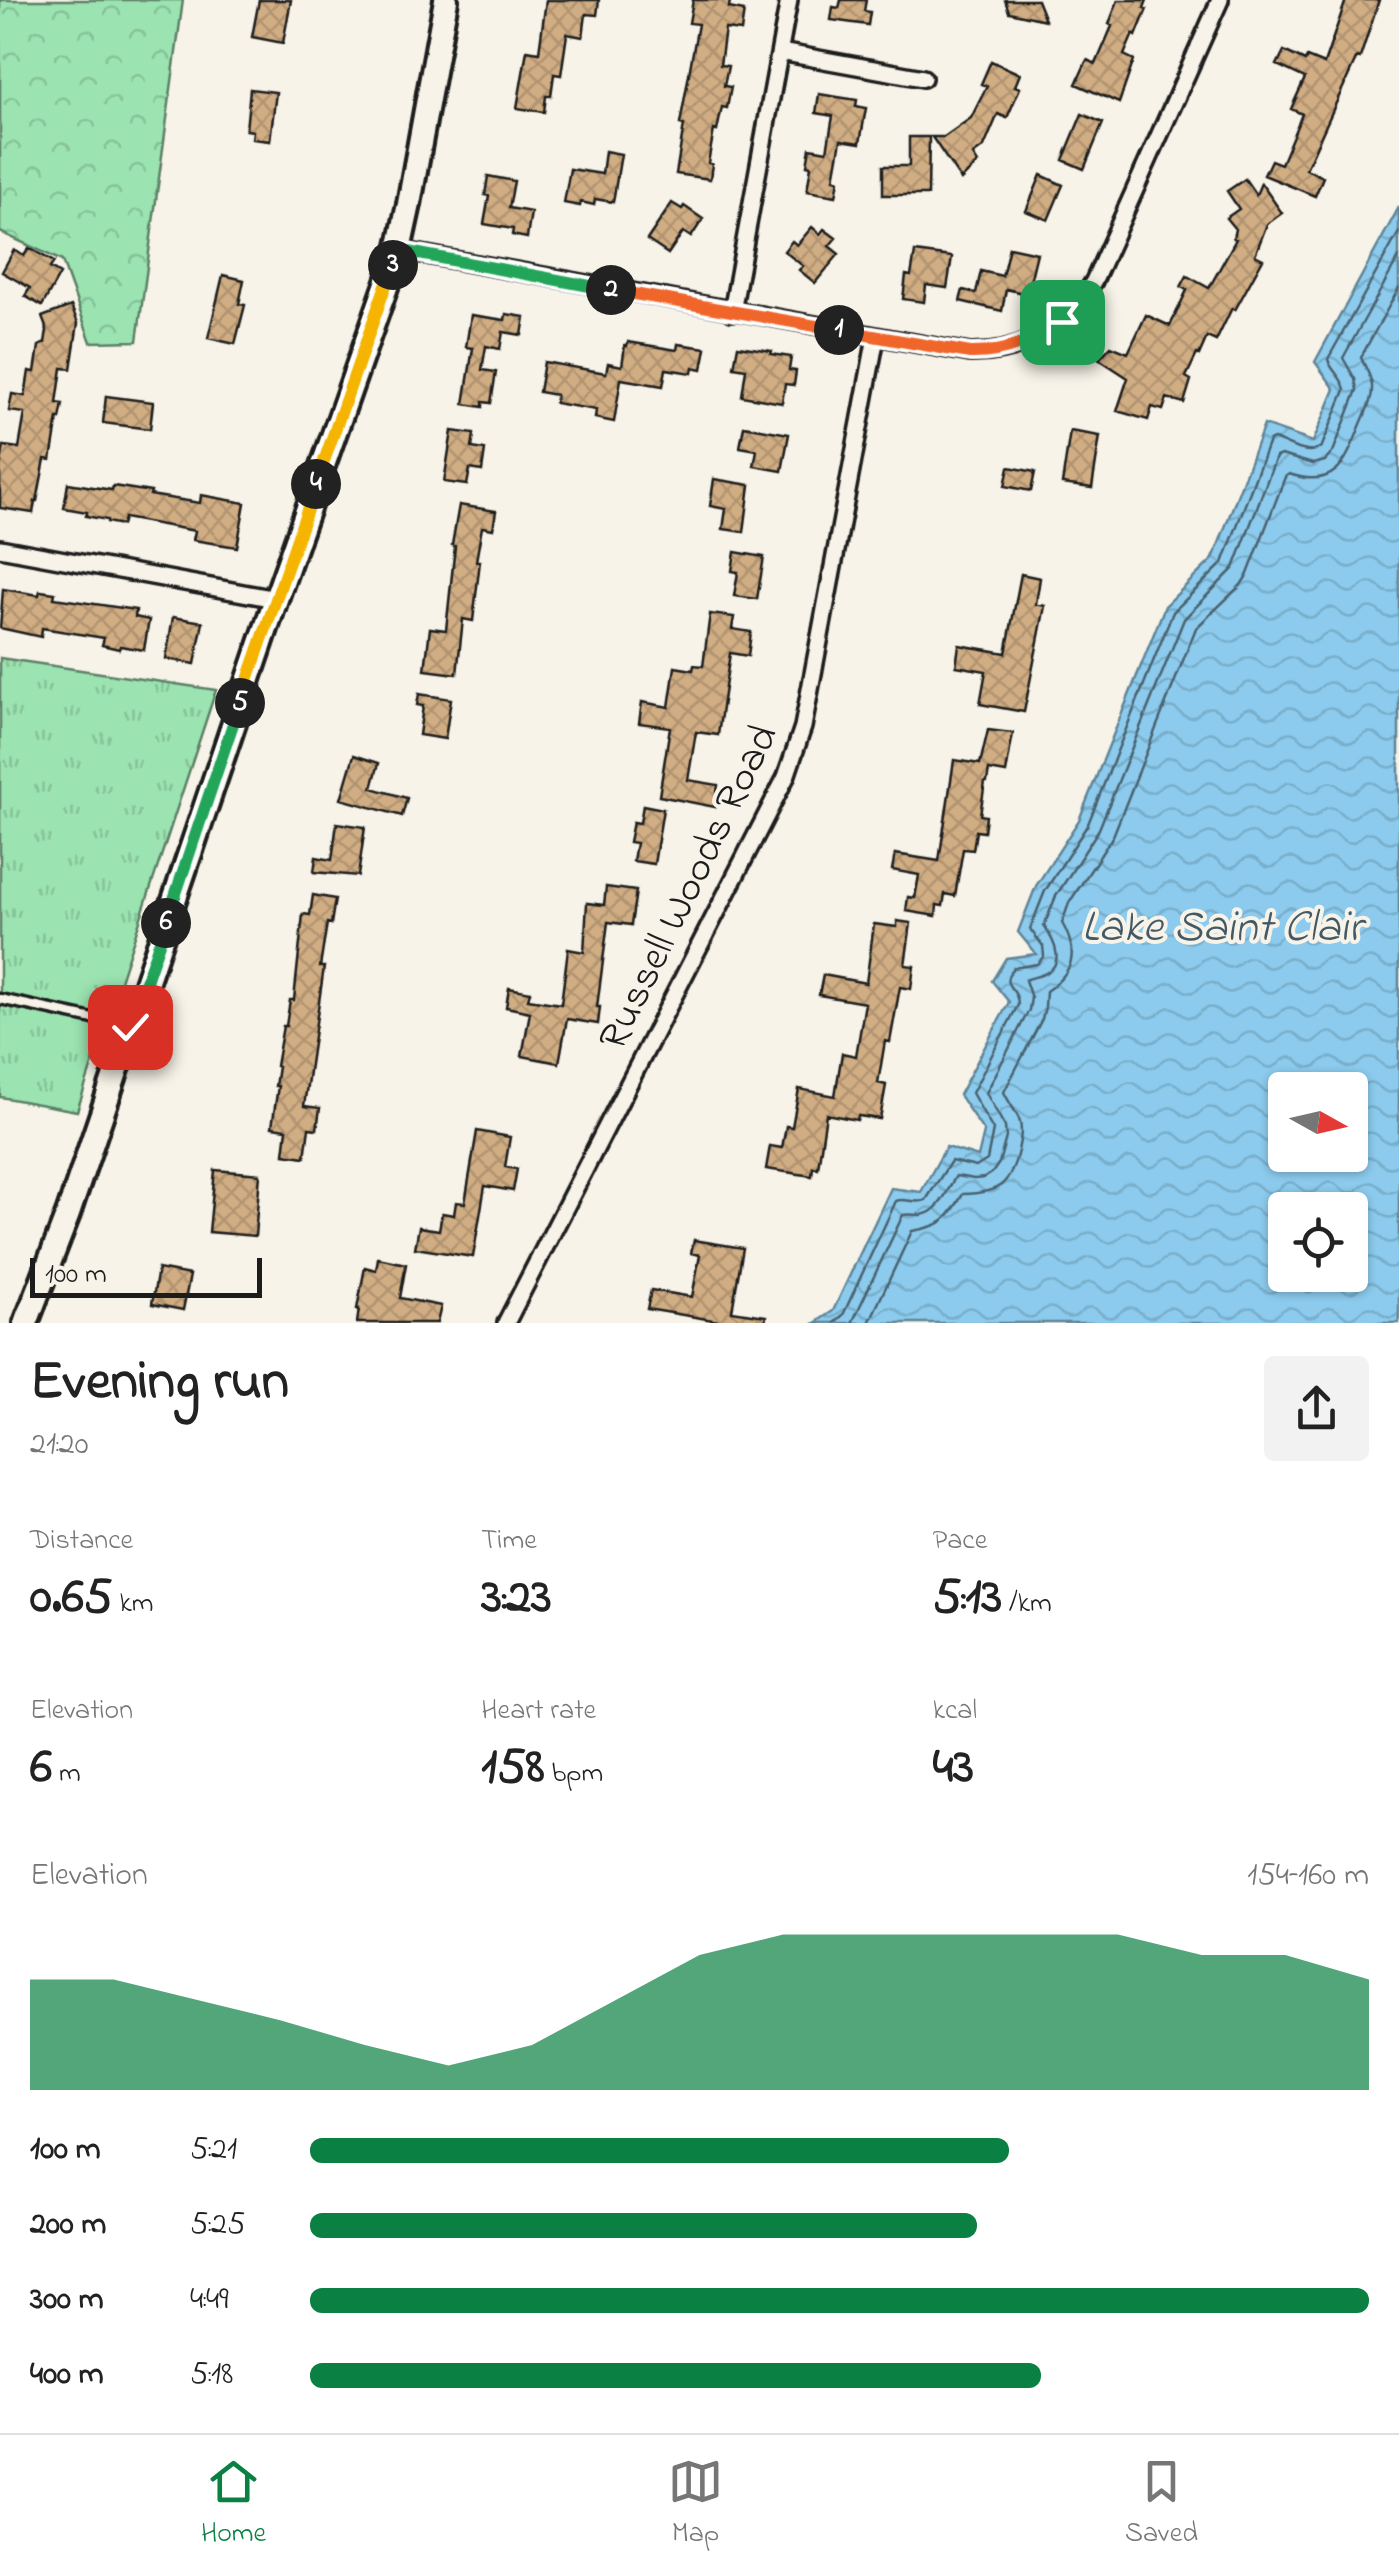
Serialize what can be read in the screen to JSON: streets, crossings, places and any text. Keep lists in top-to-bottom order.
{
  "streets": {
    "street": ["Russell Woods Road"]
  },
  "water": ["Lake Saint Clair"],
  "scale_bar": "100 m",
  "north": "right",
  "page": {
    "pins": [
      "3",
      "2",
      "1",
      "4",
      "5",
      "6"
    ],
    "scale": "100 m",
    "heading": ["Evening run", "21:20"],
    "stats": [
      ["Distance", "0.65 km"],
      ["Time", "3:23"],
      ["Pace", "5:13 /km"],
      ["Elevation", "6 m"],
      ["Heart rate", "158 bpm"],
      ["kcal", "43"]
    ],
    "chart": ["Elevation", "154–160 m"],
    "list": [
      {
        "name": "100 m",
        "note": "5:21"
      },
      {
        "name": "200 m",
        "note": "5:25"
      },
      {
        "name": "300 m",
        "note": "4:49"
      },
      {
        "name": "400 m",
        "note": "5:18"
      }
    ],
    "tabs": ["Home", "Map", "Saved"]
  }
}
